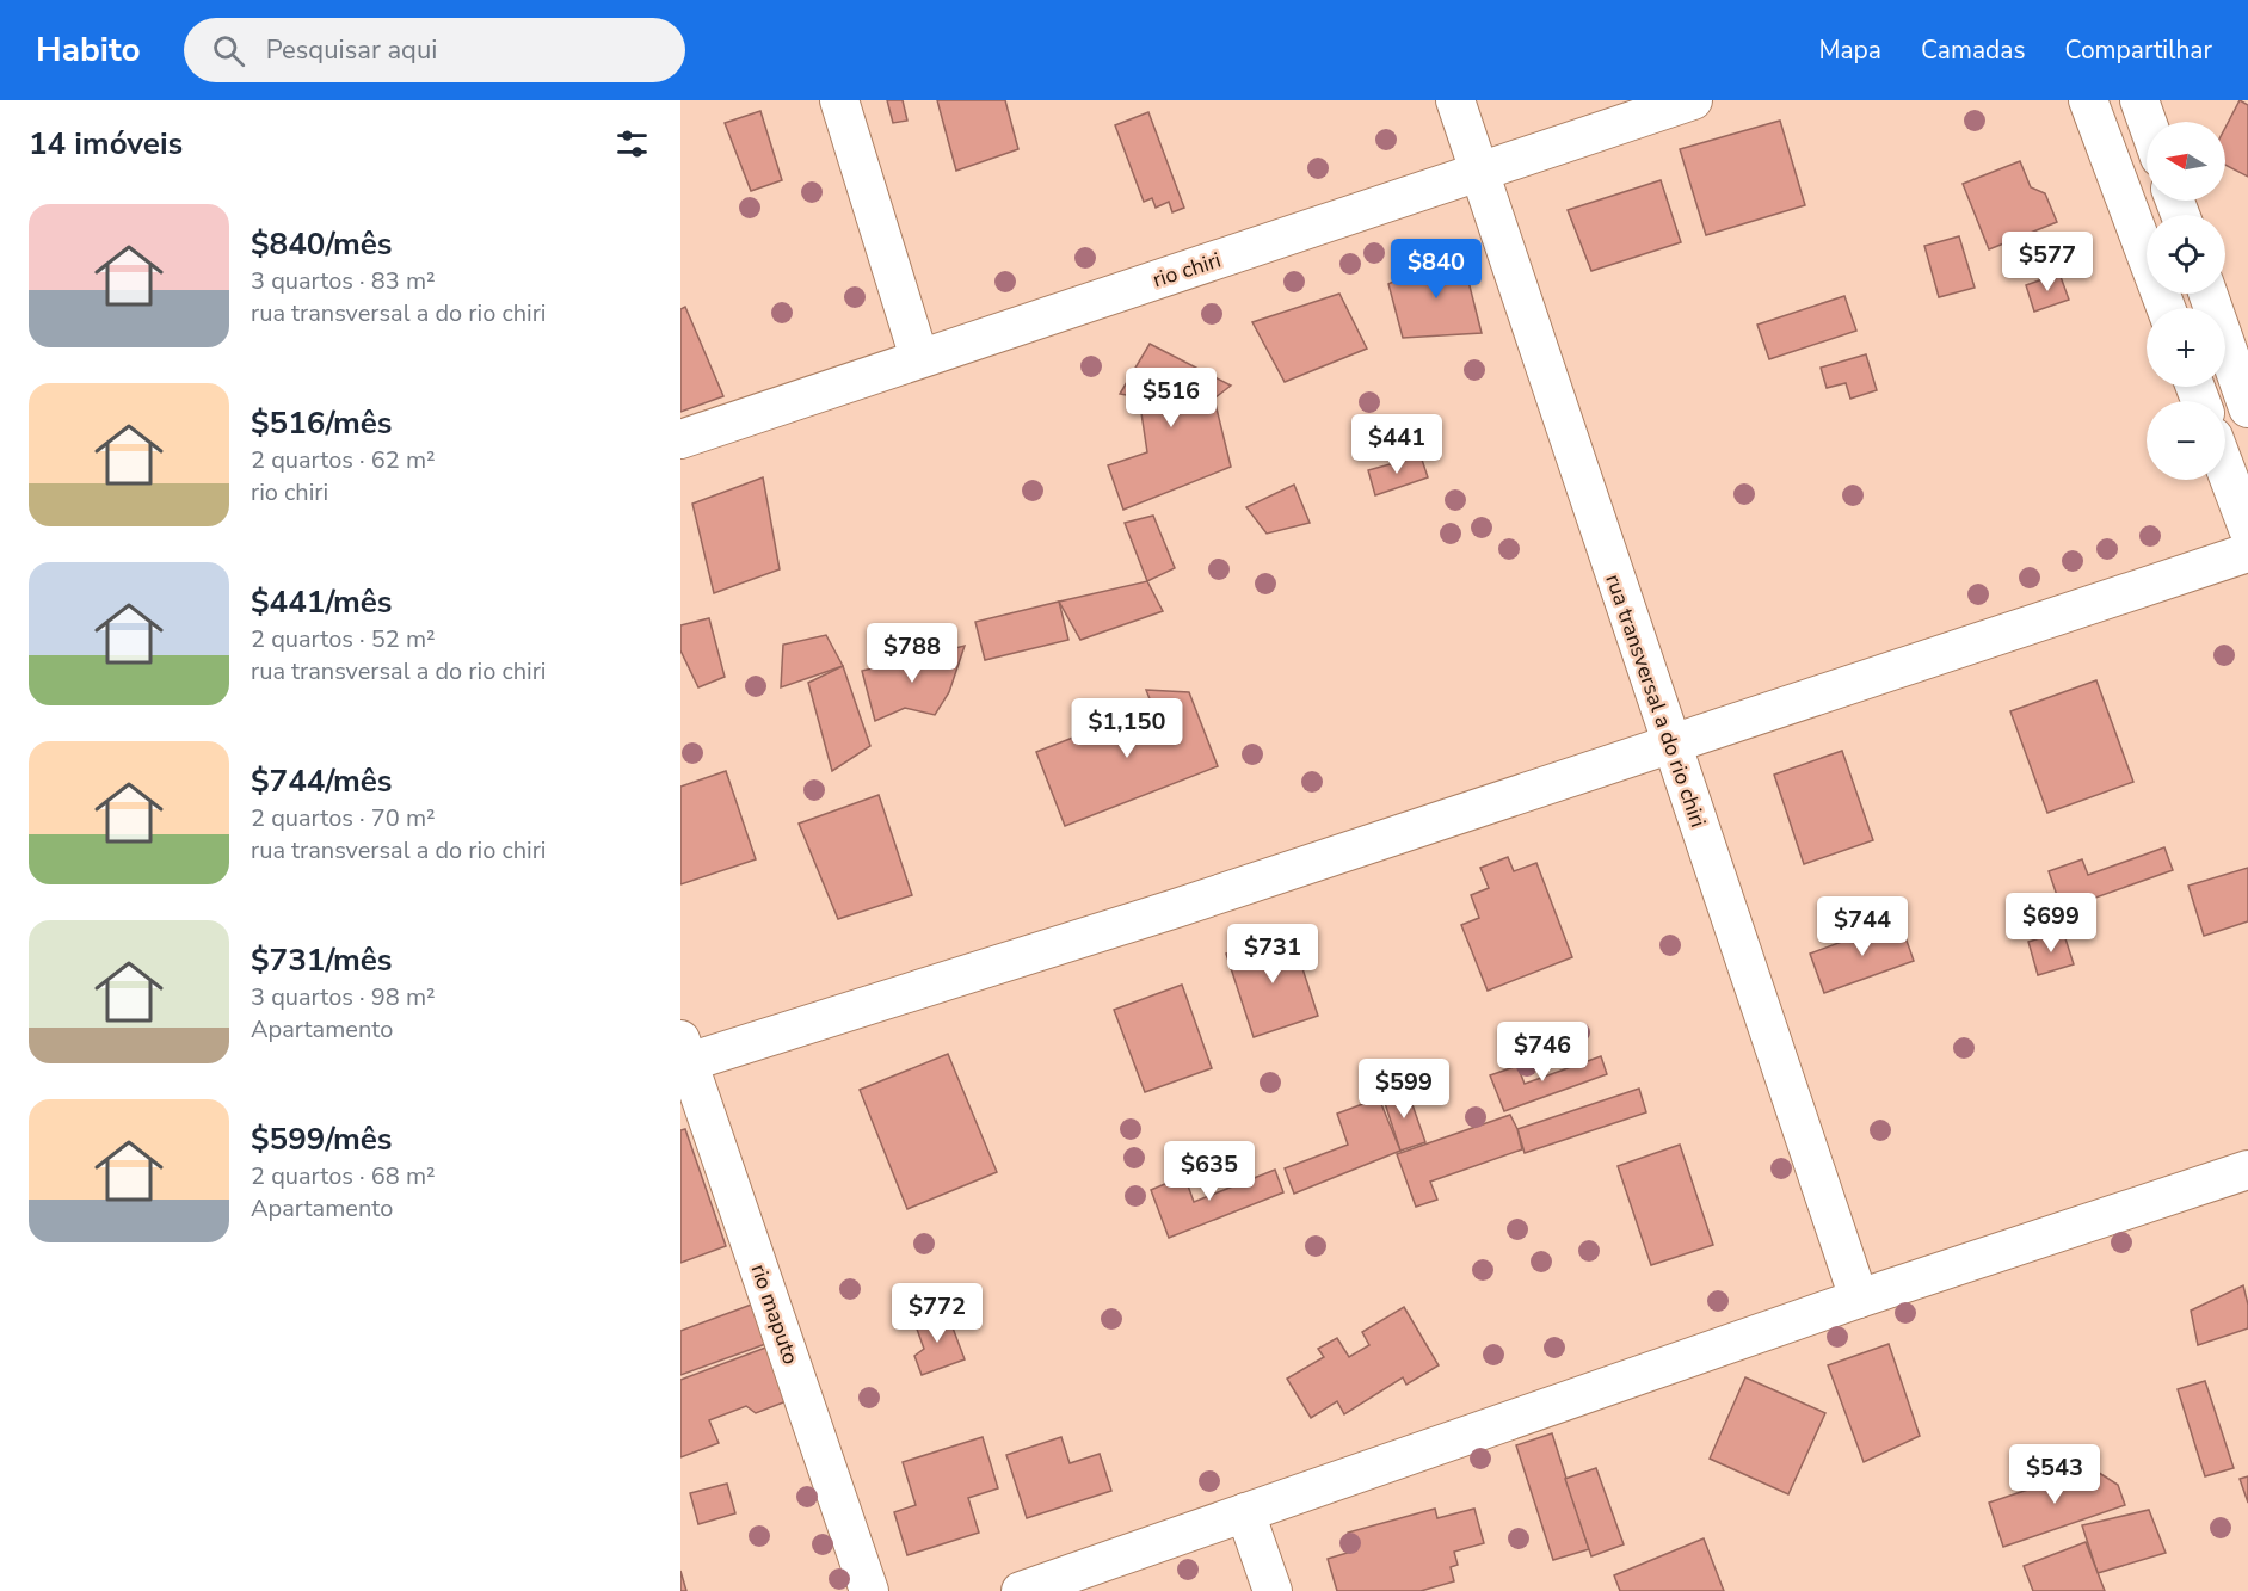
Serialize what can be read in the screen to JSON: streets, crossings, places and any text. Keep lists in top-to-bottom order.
{
  "streets": {
    "street": ["rio chiri", "rua transversal a do rio chiri", "rio maputo"]
  },
  "crossings": [
    ["rio chiri", "rua transversal a do rio chiri"]
  ],
  "north": "left",
  "page": {
    "header": "Habito",
    "search": "Pesquisar aqui",
    "nav": ["Mapa", "Camadas", "Compartilhar"],
    "heading": "14 imóveis",
    "map_buttons": ["+", "−"],
    "list": [
      {
        "name": "$840/mês",
        "note": "3 quartos · 83 m² · rua transversal a do rio chiri"
      },
      {
        "name": "$516/mês",
        "note": "2 quartos · 62 m² · rio chiri"
      },
      {
        "name": "$441/mês",
        "note": "2 quartos · 52 m² · rua transversal a do rio chiri"
      },
      {
        "name": "$744/mês",
        "note": "2 quartos · 70 m² · rua transversal a do rio chiri"
      },
      {
        "name": "$731/mês",
        "note": "3 quartos · 98 m² · Apartamento"
      },
      {
        "name": "$599/mês",
        "note": "2 quartos · 68 m² · Apartamento"
      }
    ],
    "price": [
      "$577",
      "$840",
      "$516",
      "$441",
      "$788",
      "$1,150",
      "$699",
      "$744",
      "$731",
      "$746",
      "$599",
      "$635",
      "$772",
      "$543"
    ]
  }
}
